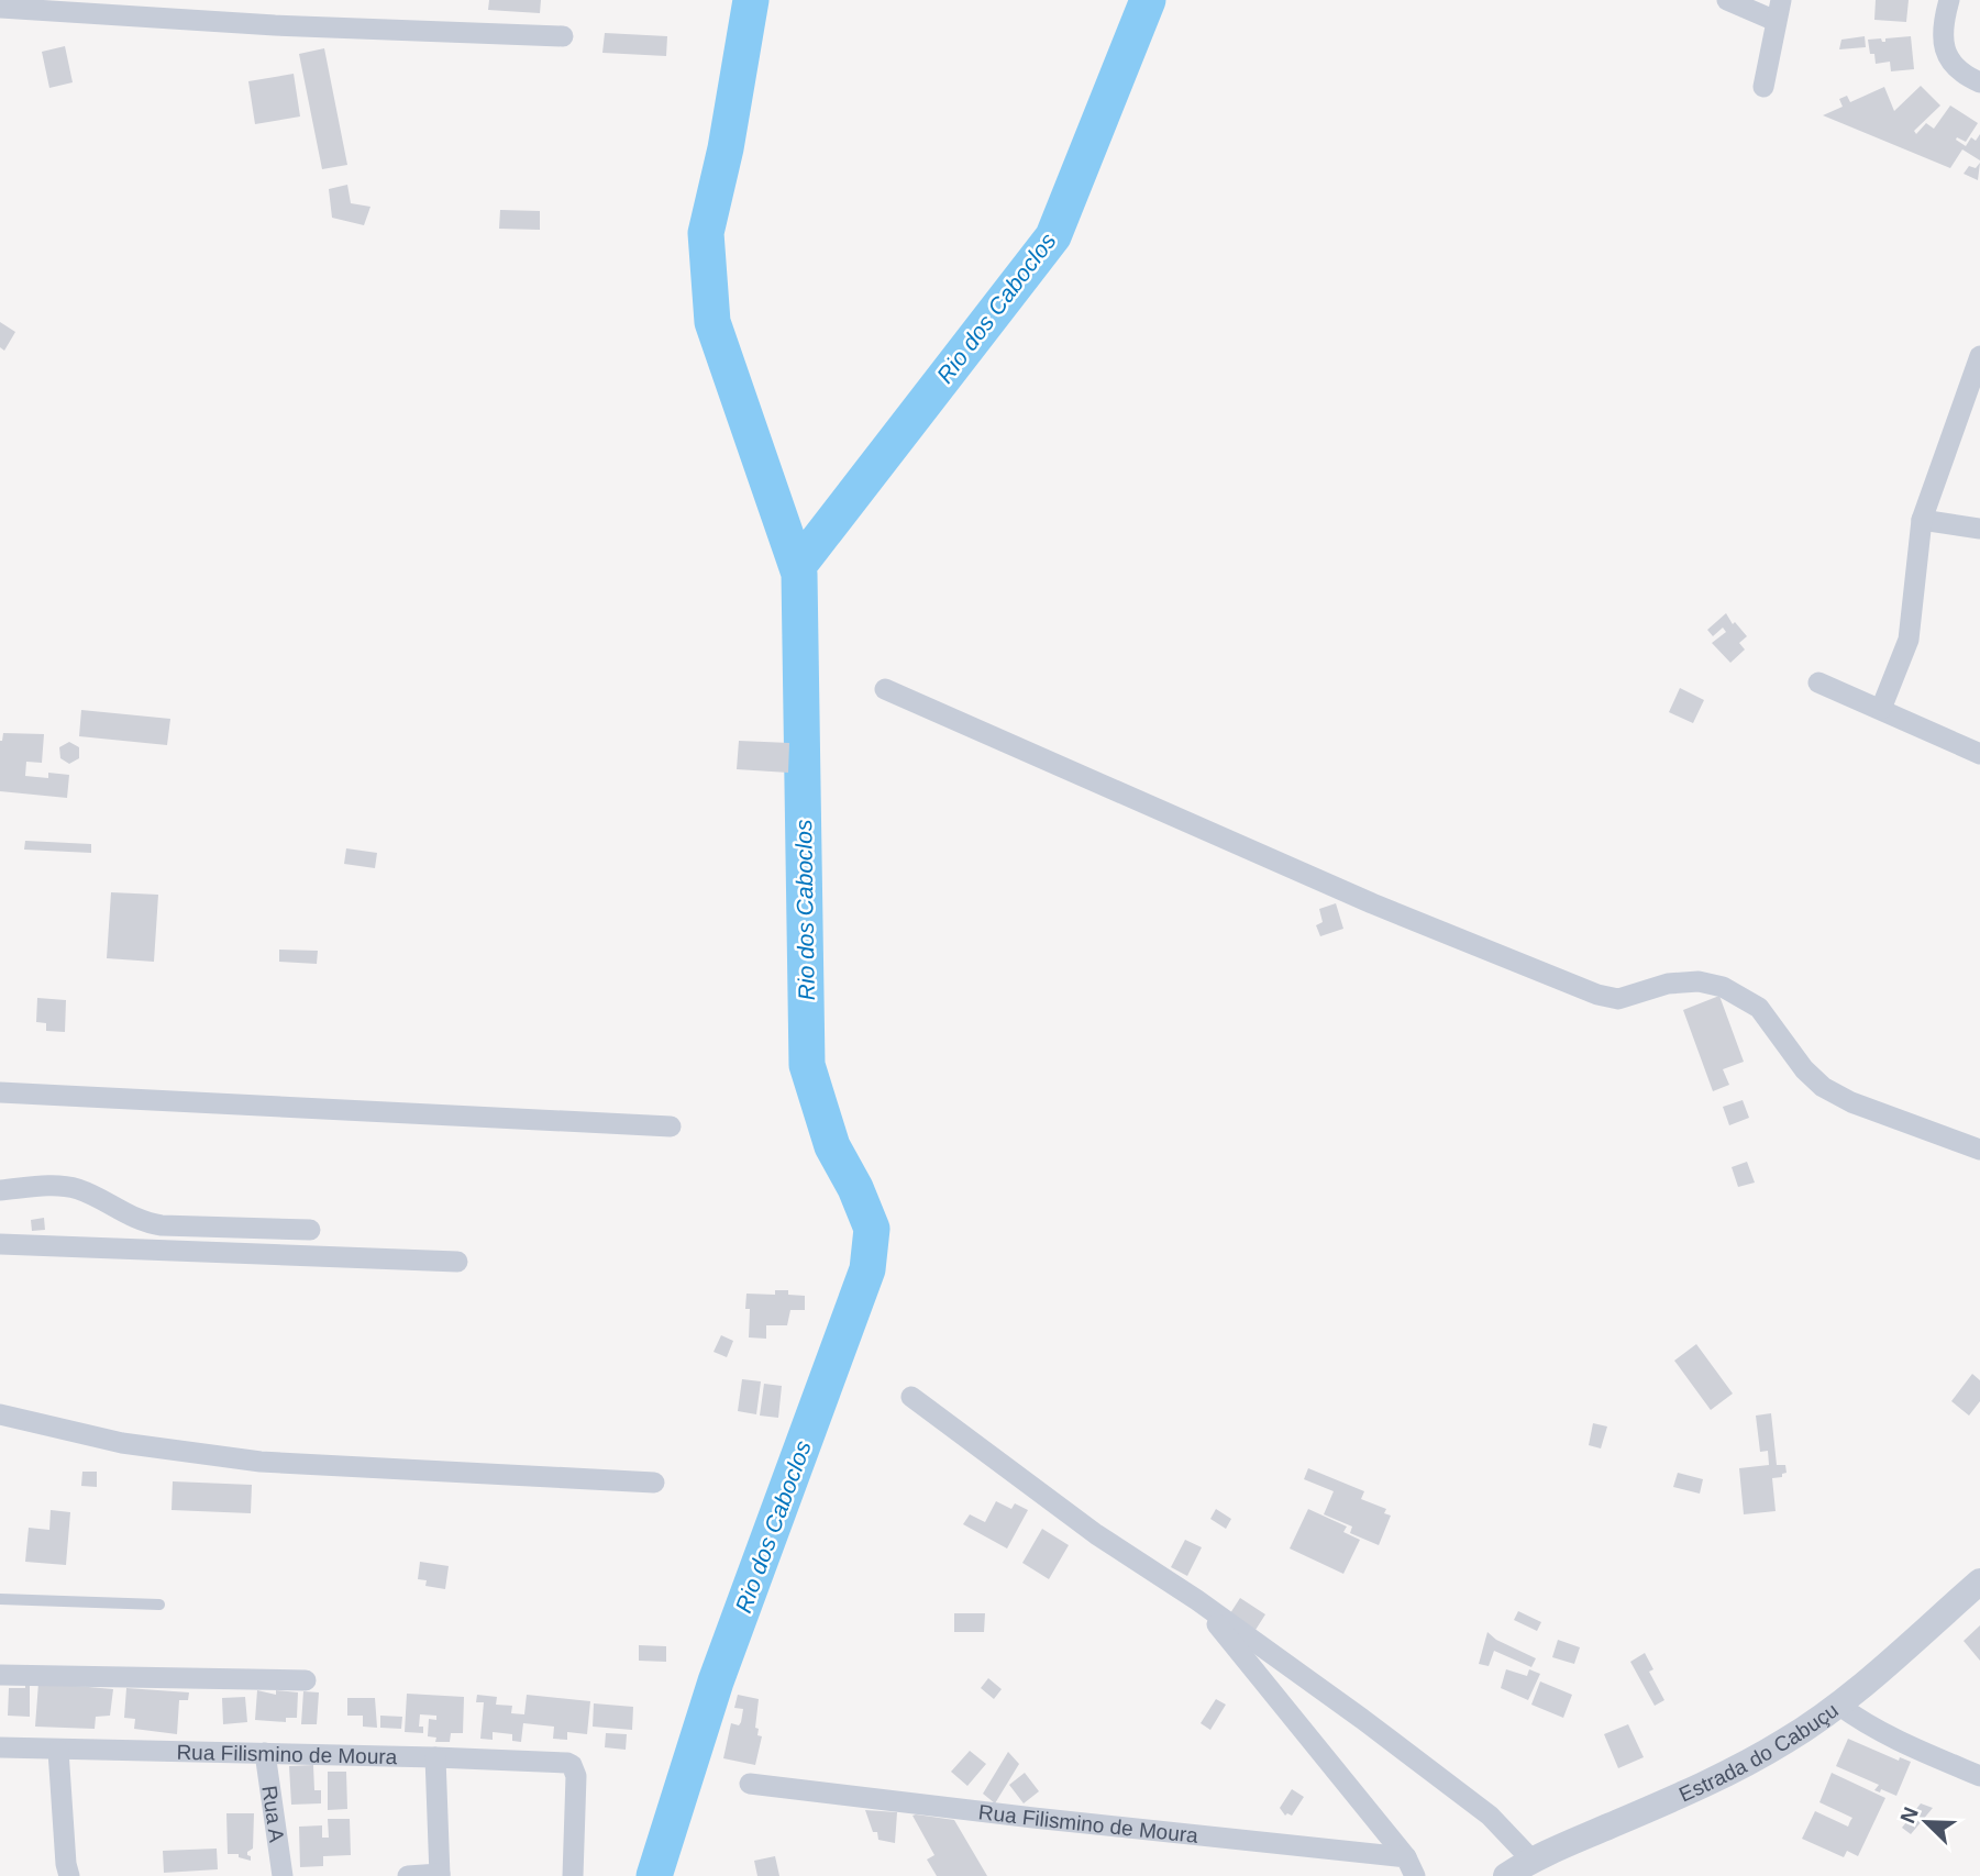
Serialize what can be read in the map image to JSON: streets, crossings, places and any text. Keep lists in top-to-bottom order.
{
  "streets": {
    "street": ["Estrada do Cabuçu", "Rua Filismino de Moura", "Rua A"]
  },
  "crossings": [
    ["Rua Filismino de Moura", "Rua A"]
  ],
  "water": ["Rio dos Caboclos"],
  "north": "top left"
}
